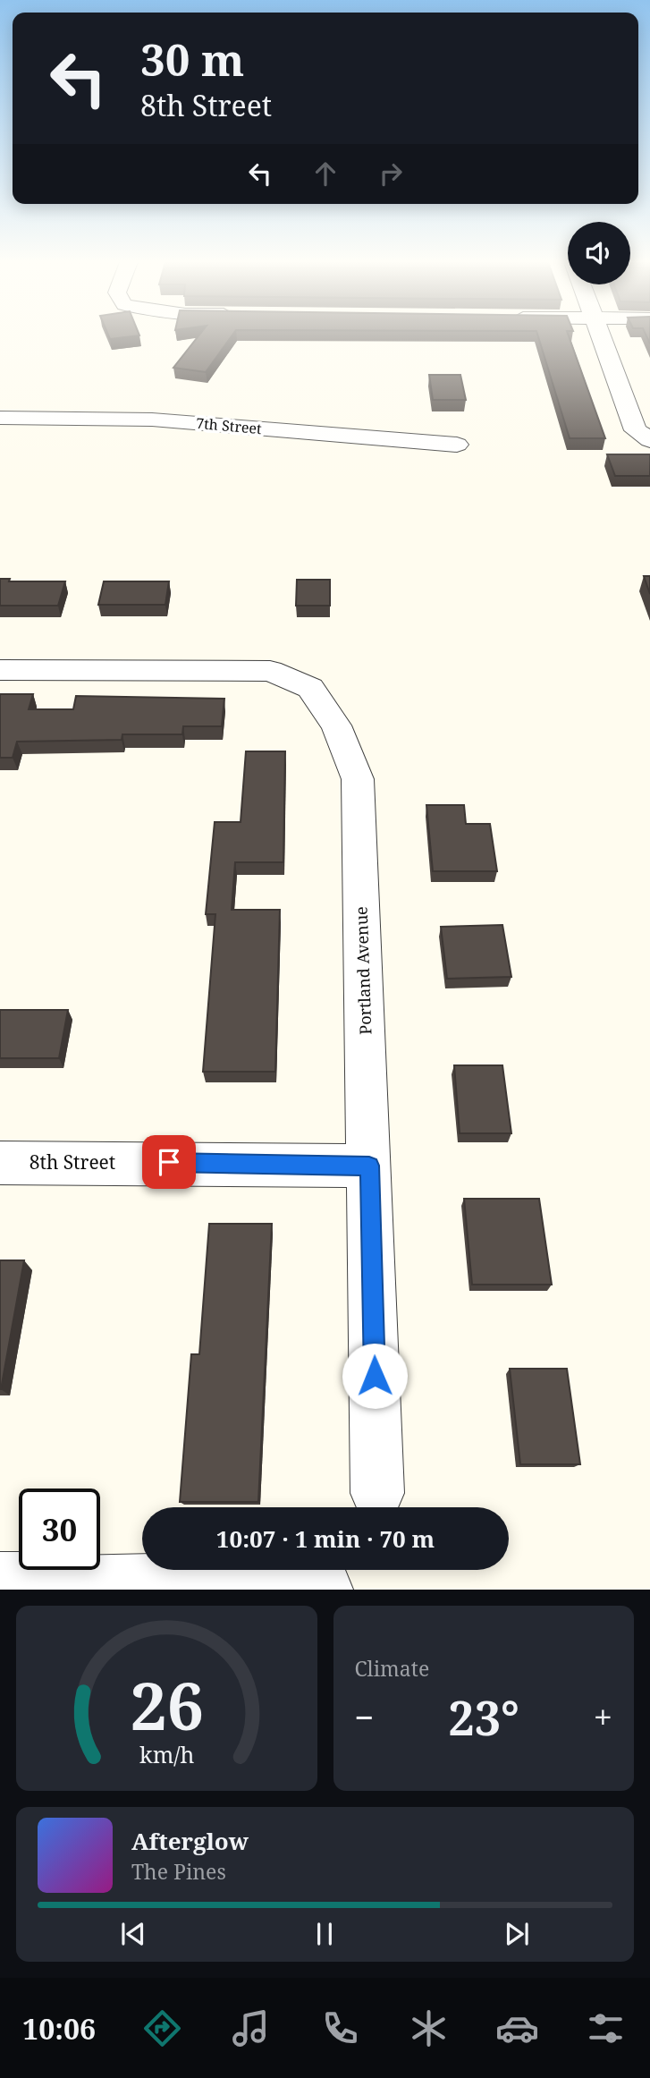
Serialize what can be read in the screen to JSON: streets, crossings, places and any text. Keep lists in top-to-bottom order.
{
  "streets": {
    "street": ["7th Street", "Portland Avenue", "8th Street"]
  },
  "crossings": [
    ["Portland Avenue", "8th Street"]
  ],
  "page": {
    "turn": ["30 m", "8th Street"],
    "limit": "30",
    "trip": "10:07 · 1 min · 70 m",
    "tile": "Climate",
    "heat": ["−", "23°", "+"],
    "song": ["Afterglow", "The Pines"],
    "tabs": "10:06",
    "gauge": ["26", "km/h"]
  }
}
